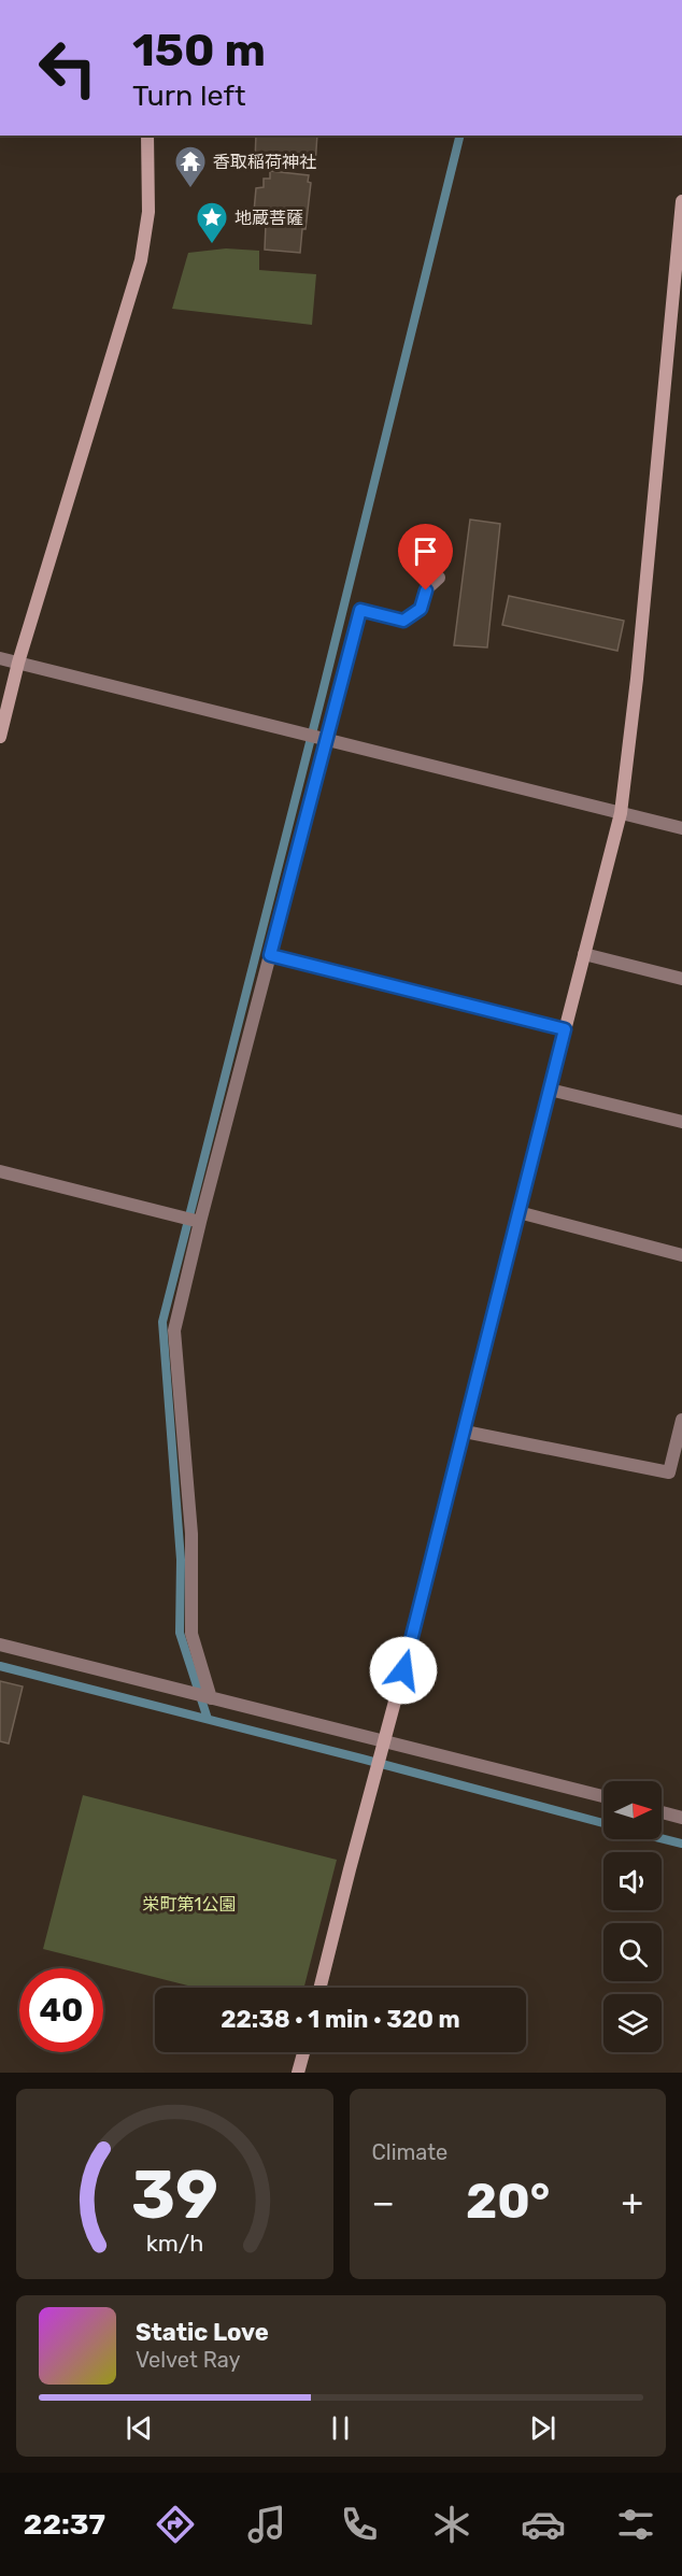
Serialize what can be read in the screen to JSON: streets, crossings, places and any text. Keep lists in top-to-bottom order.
{
  "parks": ["栄町第1公園"],
  "places": {
    "temple": ["香取稲荷神社"],
    "place": ["地蔵菩薩"]
  },
  "north": "right",
  "page": {
    "turn": ["150 m", "Turn left"],
    "limit": "40",
    "trip": "22:38 · 1 min · 320 m",
    "tile": "Climate",
    "heat": ["−", "20°", "+"],
    "song": ["Static Love", "Velvet Ray"],
    "tabs": "22:37",
    "gauge": ["39", "km/h"]
  }
}
